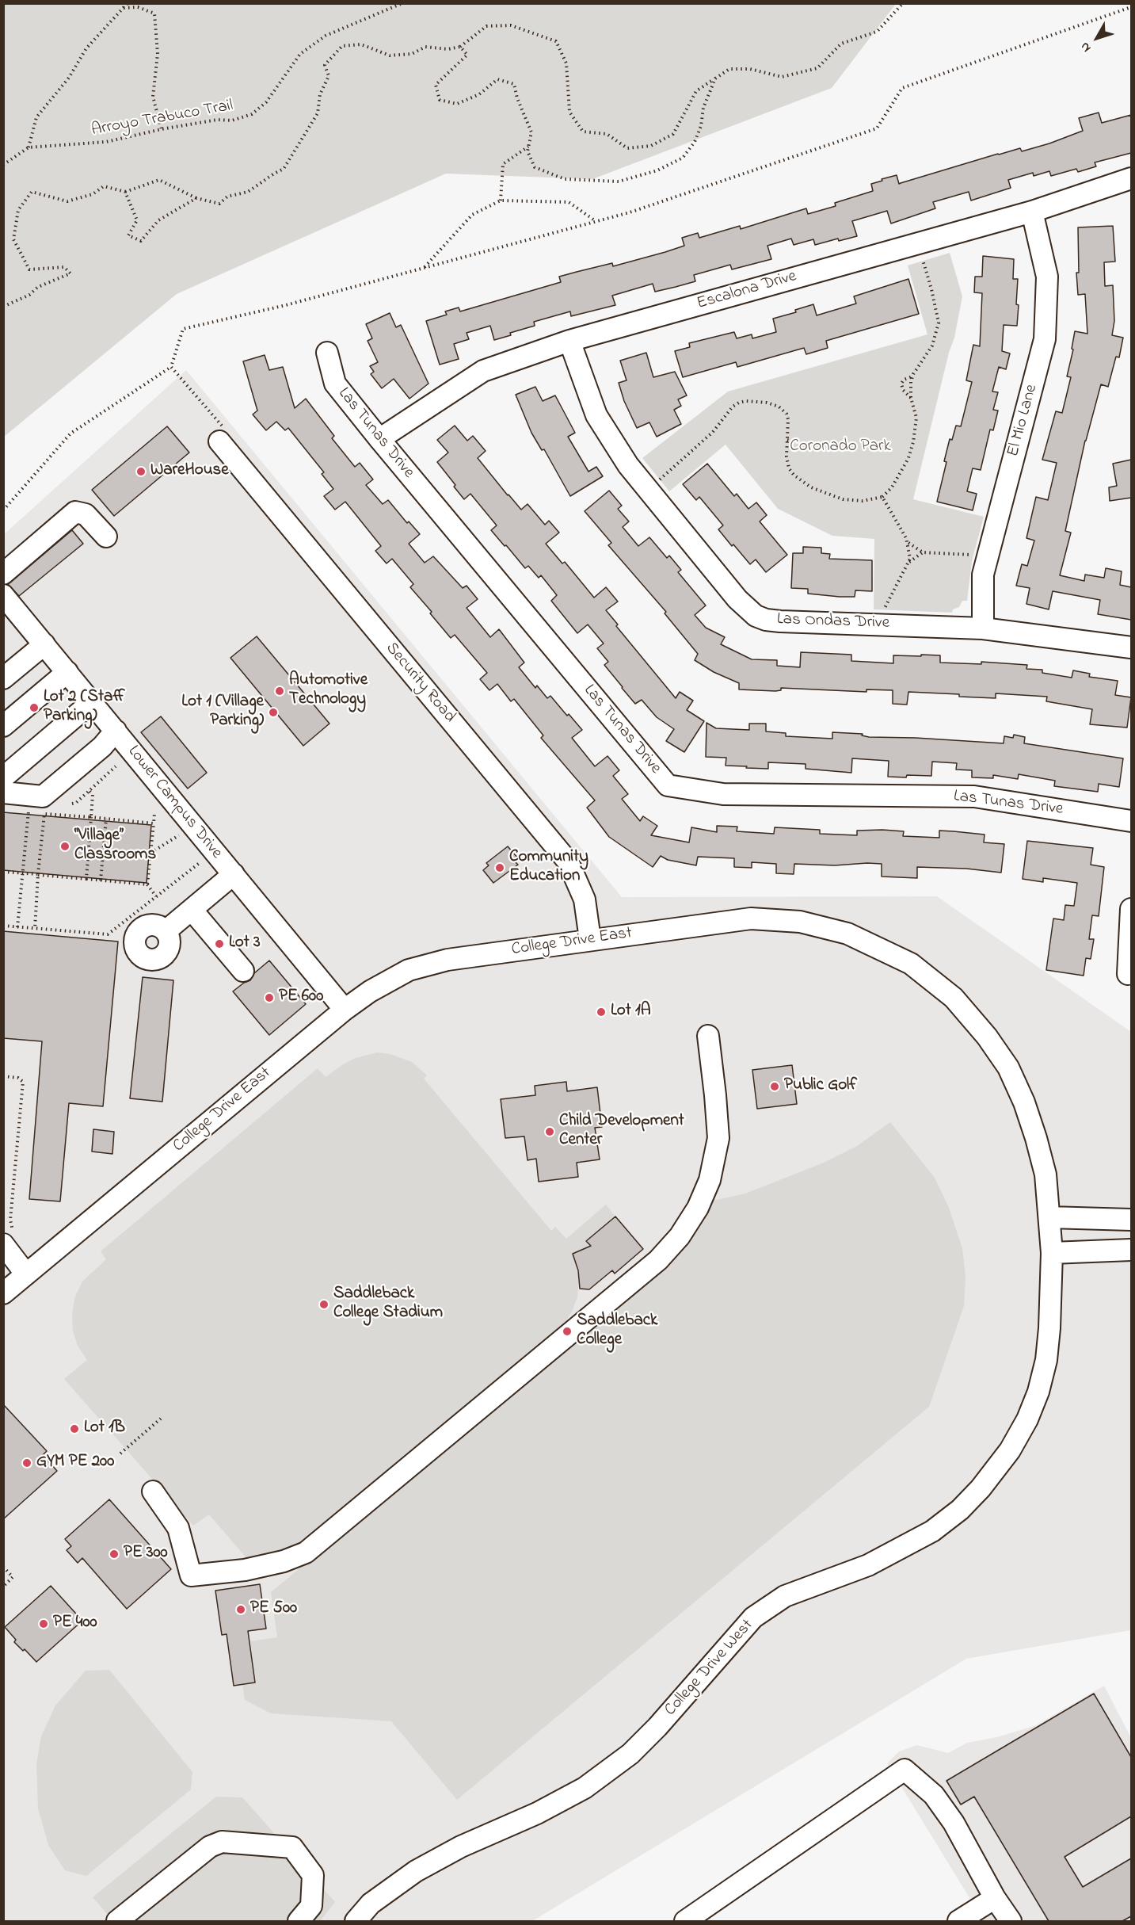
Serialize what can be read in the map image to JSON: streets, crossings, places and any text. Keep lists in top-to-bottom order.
{
  "streets": {
    "street": [
      "Escalona Drive",
      "El Mio Lane",
      "Las Tunas Drive",
      "Las Ondas Drive",
      "Security Road",
      "Lower Campus Drive",
      "College Drive East",
      "College Drive West"
    ],
    "path": ["Arroyo Trabuco Trail"]
  },
  "crossings": [
    ["Escalona Drive", "El Mio Lane"],
    ["Escalona Drive", "Las Tunas Drive"],
    ["Escalona Drive", "Las Ondas Drive"],
    ["El Mio Lane", "Las Ondas Drive"],
    ["Security Road", "College Drive East"],
    ["Lower Campus Drive", "College Drive East"],
    ["College Drive East", "College Drive West"]
  ],
  "parks": ["Coronado Park"],
  "places": [
    "WareHouse",
    "Automotive Technology",
    "Lot 2 (Staff Parking)",
    "Lot 1 (Village Parking)",
    "“Village” Classrooms",
    "Community Education",
    "Lot 3",
    "PE 600",
    "Lot 1A",
    "Public Golf",
    "Child Development Center",
    "Saddleback College Stadium",
    "Saddleback College",
    "Lot 1B",
    "GYM PE 200",
    "PE 300",
    "PE 500",
    "PE 400"
  ],
  "north": "bottom left"
}
